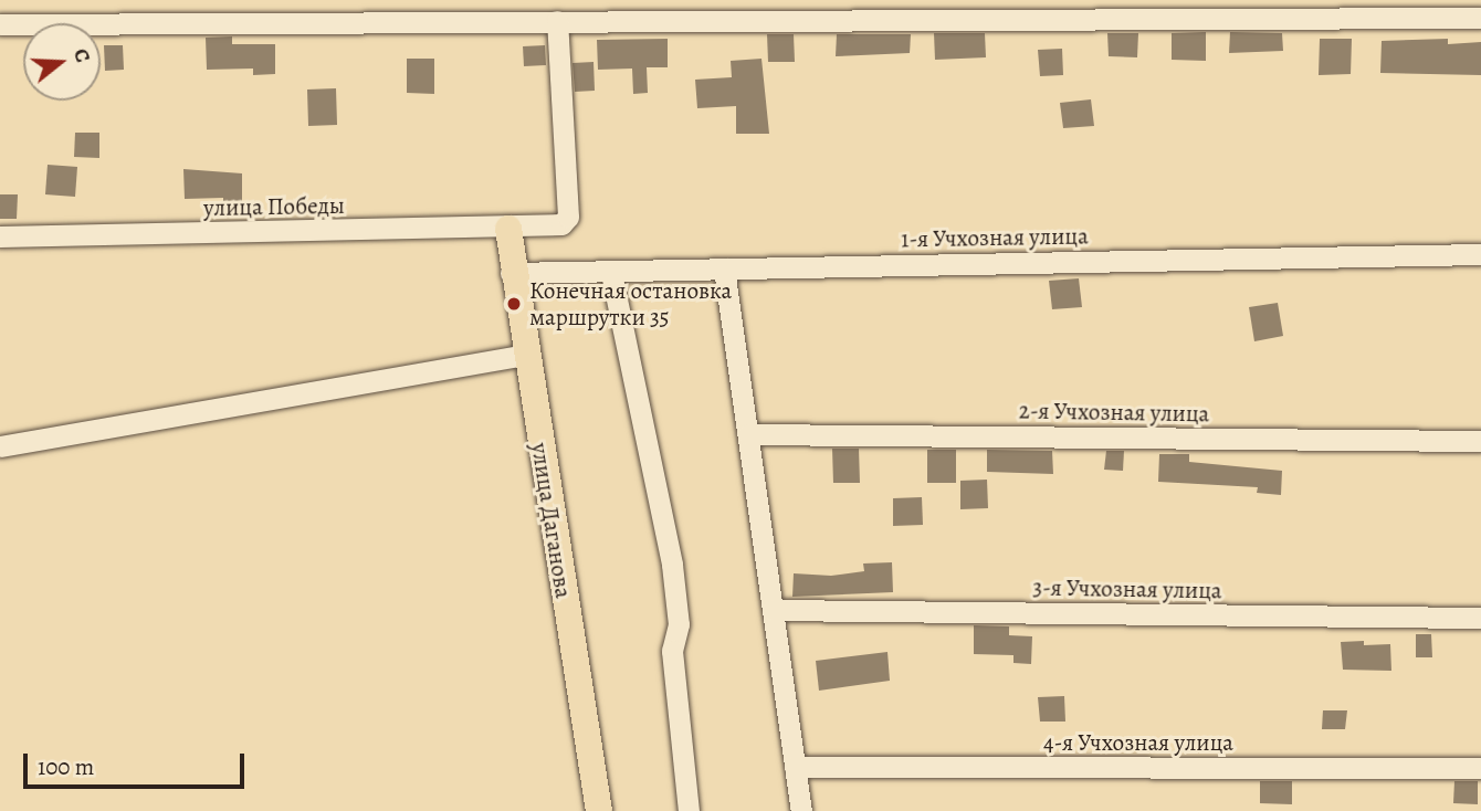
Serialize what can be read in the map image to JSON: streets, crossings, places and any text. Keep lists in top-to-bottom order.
{
  "streets": {
    "main road": ["улица Даганова"],
    "street": [
      "улица Победы",
      "1-я Учхозная улица",
      "2-я Учхозная улица",
      "3-я Учхозная улица",
      "4-я Учхозная улица"
    ]
  },
  "crossings": [
    ["улица Победы", "улица Даганова"],
    ["1-я Учхозная улица", "улица Даганова"]
  ],
  "places": ["Конечная остановка маршрутки 35"],
  "scale_bar": "100 m",
  "north": "right"
}
